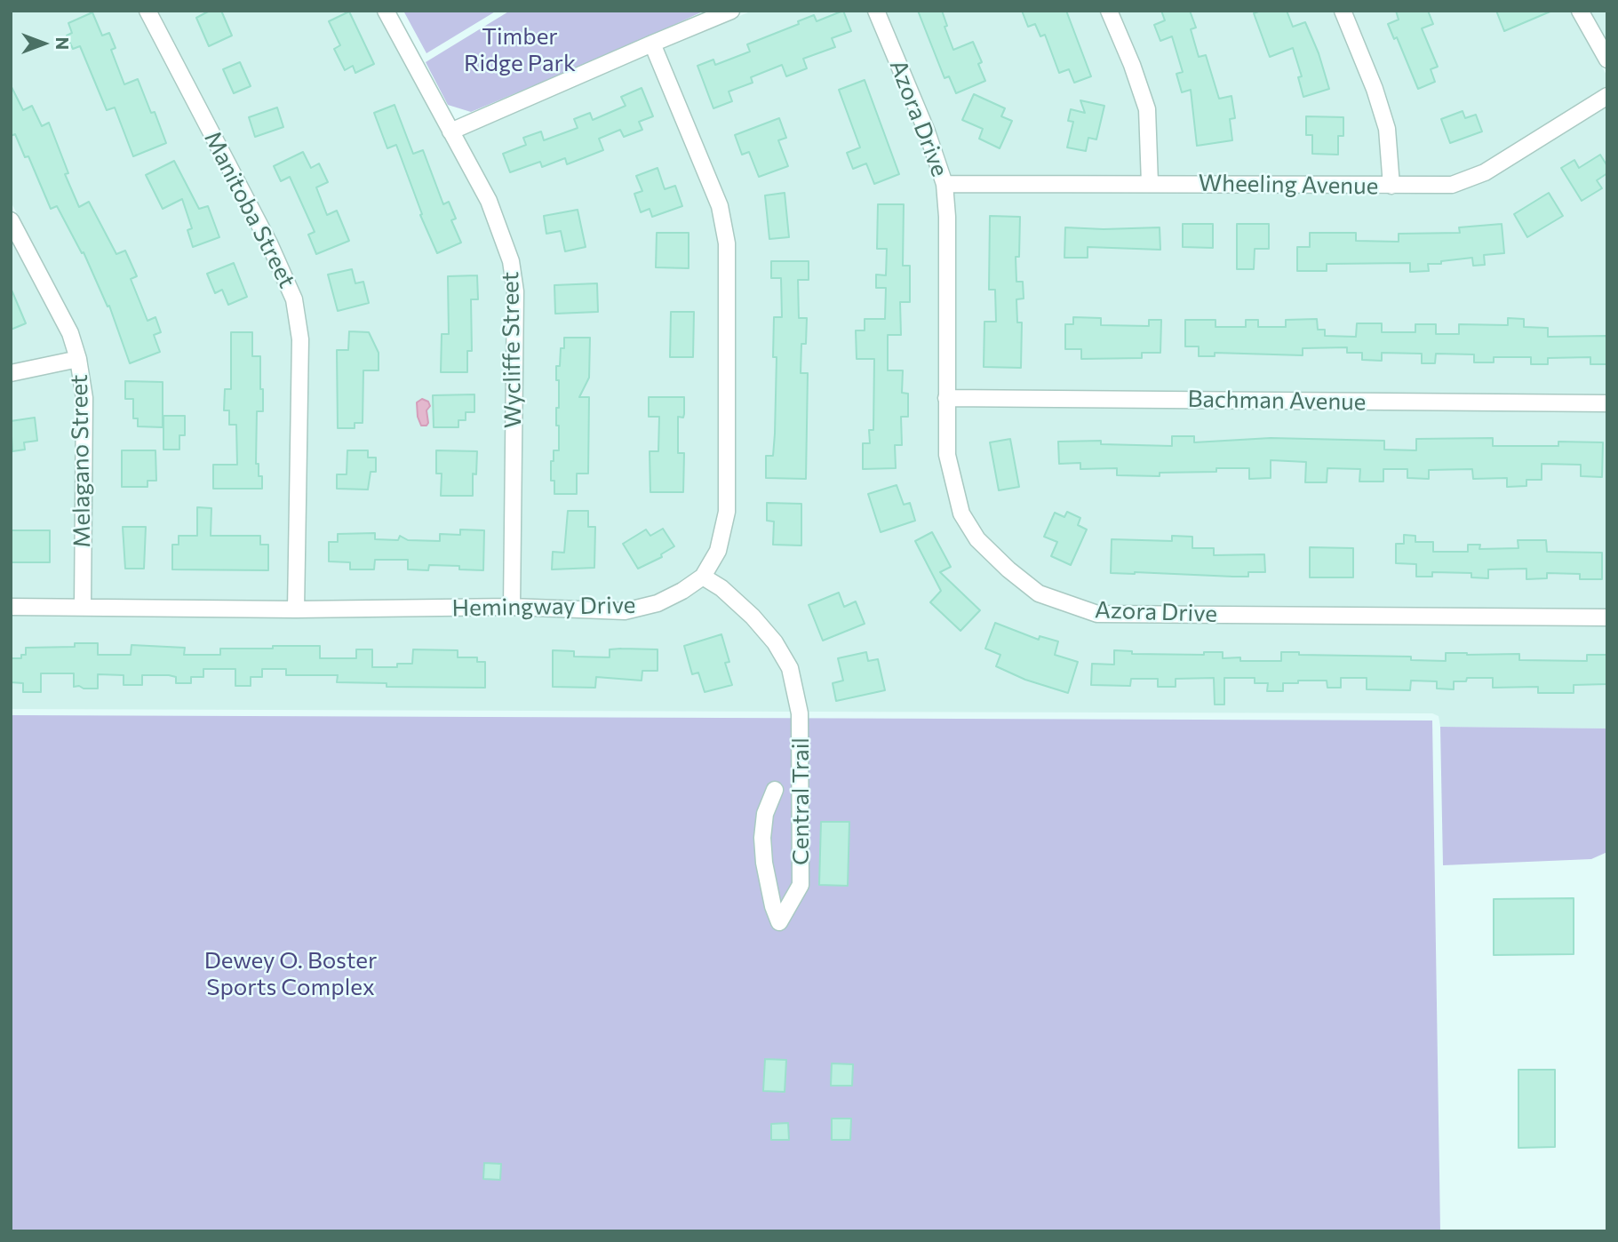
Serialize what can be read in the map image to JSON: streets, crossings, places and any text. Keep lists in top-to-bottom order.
{
  "streets": {
    "street": [
      "Azora Drive",
      "Wheeling Avenue",
      "Manitoba Street",
      "Wycliffe Street",
      "Bachman Avenue",
      "Melagano Street",
      "Hemingway Drive",
      "Central Trail"
    ]
  },
  "crossings": [
    ["Azora Drive", "Wheeling Avenue"],
    ["Azora Drive", "Bachman Avenue"],
    ["Manitoba Street", "Hemingway Drive"],
    ["Wycliffe Street", "Hemingway Drive"],
    ["Melagano Street", "Hemingway Drive"],
    ["Hemingway Drive", "Central Trail"]
  ],
  "parks": ["Timber Ridge Park", "Dewey O. Boster Sports Complex"],
  "north": "right"
}
